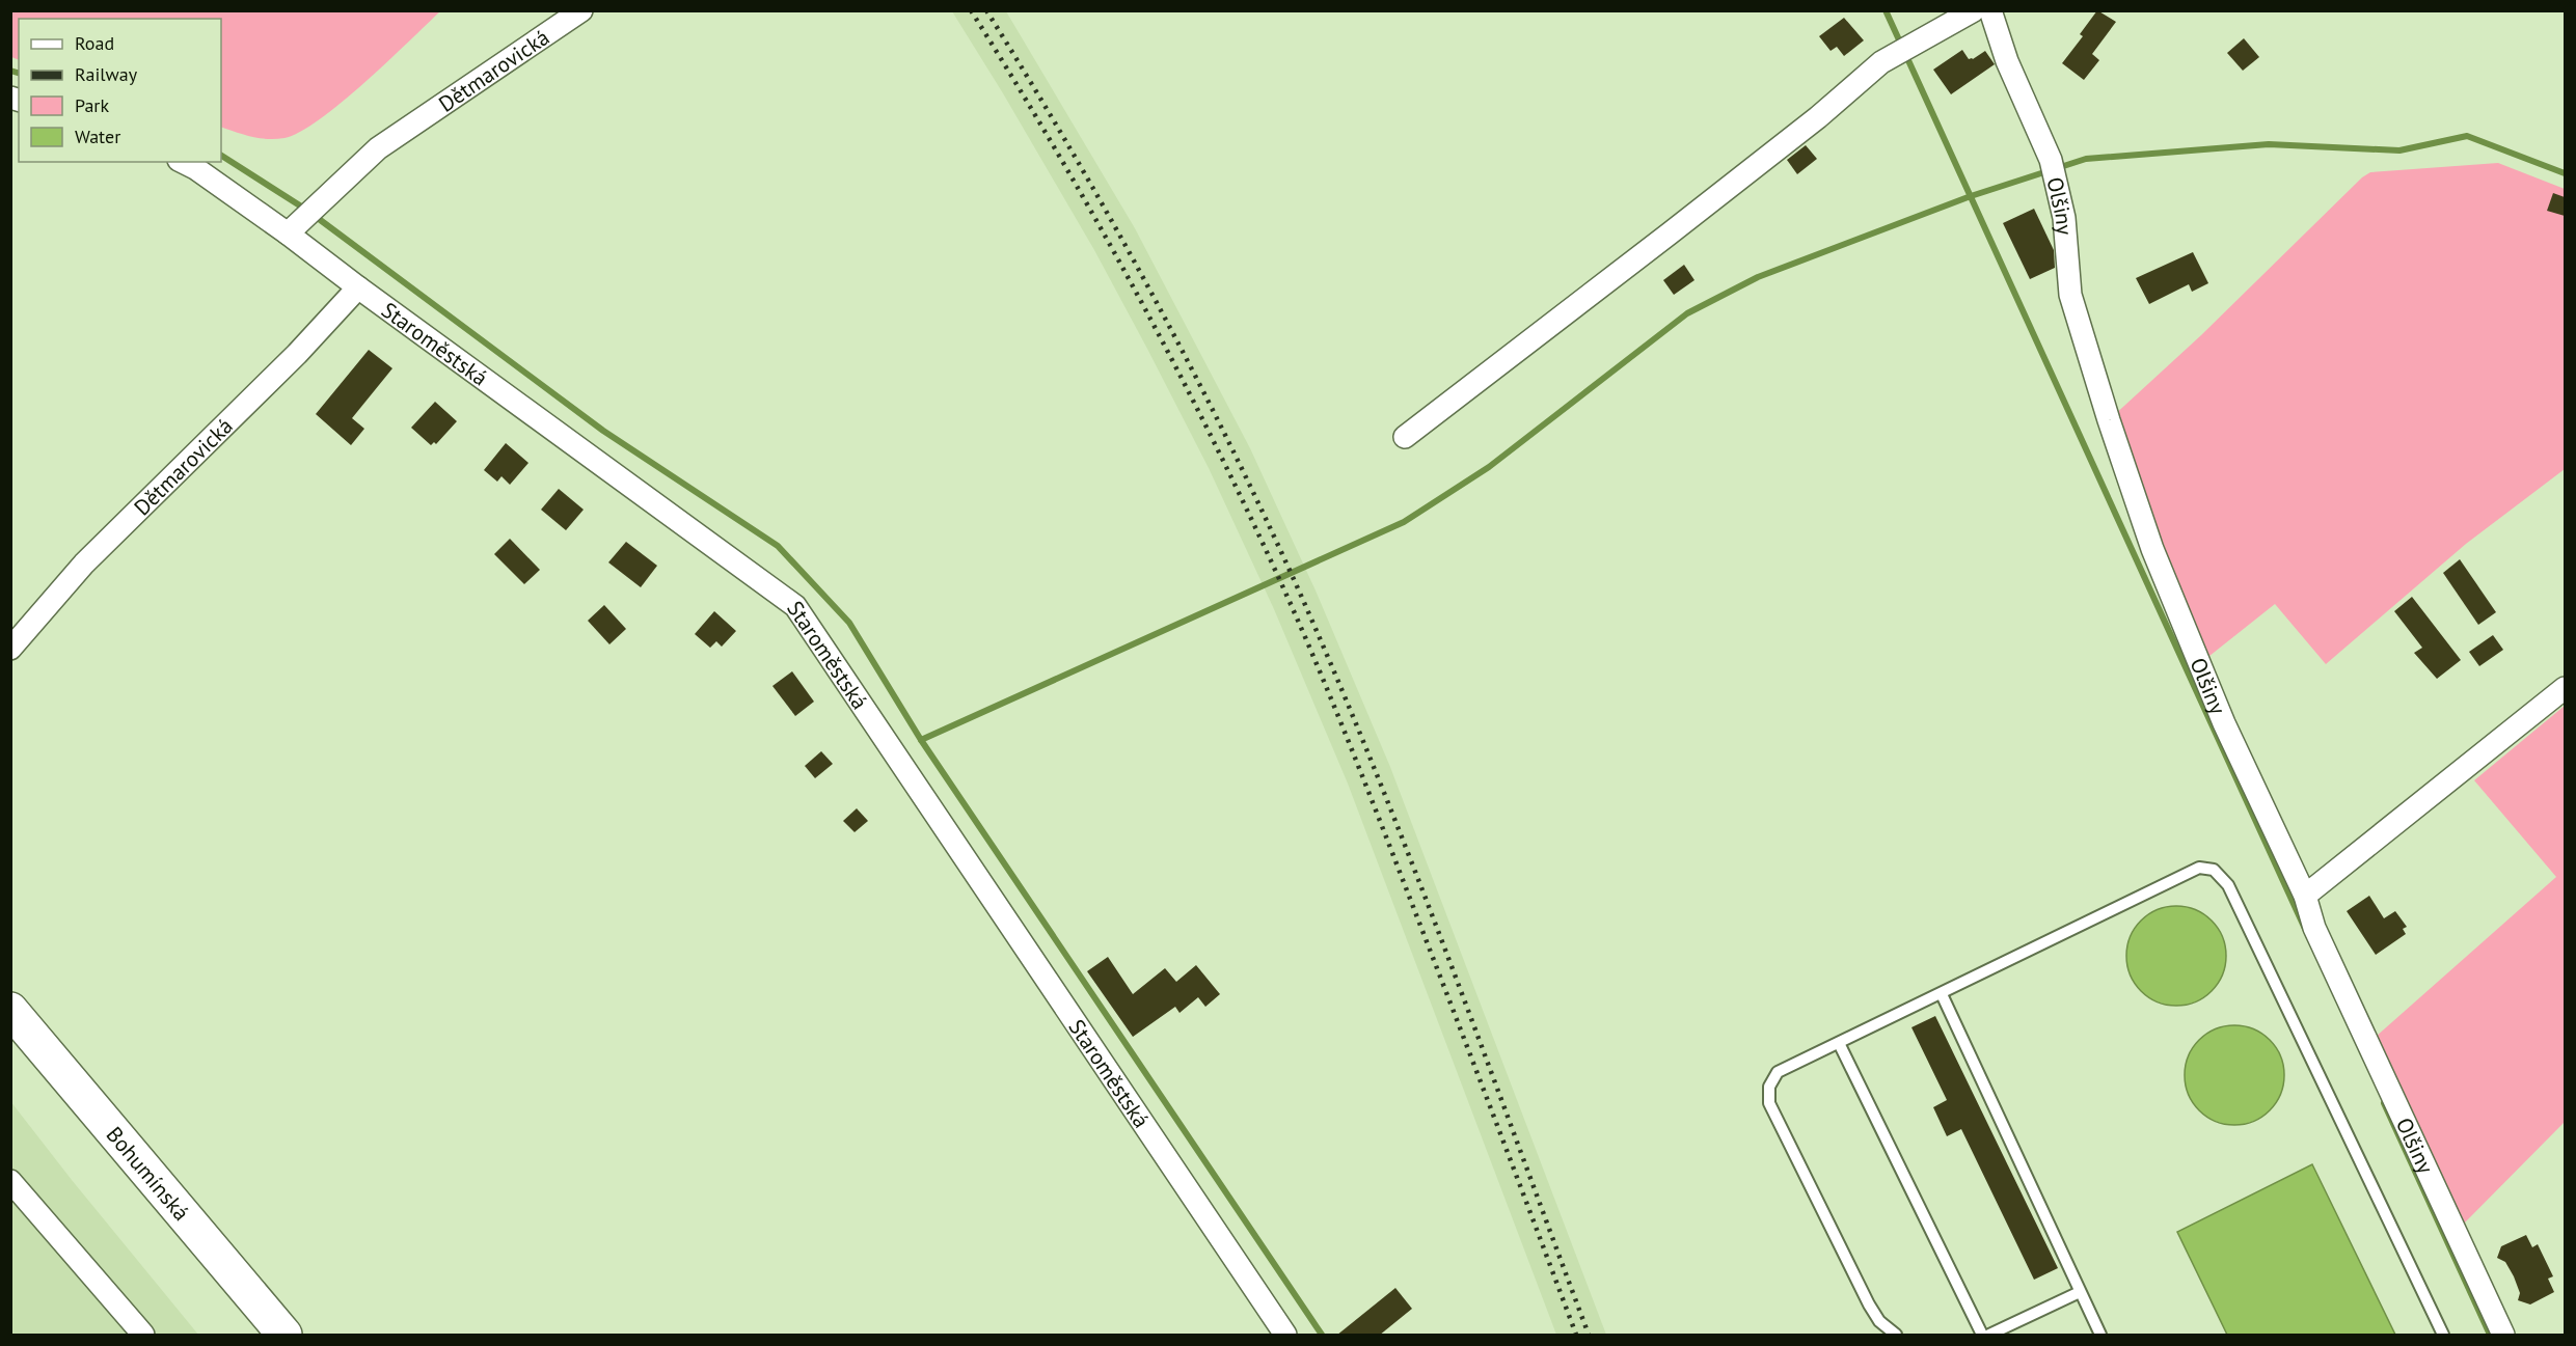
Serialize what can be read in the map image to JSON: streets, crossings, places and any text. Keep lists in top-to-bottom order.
{
  "streets": {
    "main road": ["Bohumínská"],
    "street": ["Dětmarovická", "Olšiny", "Staroměstská"]
  },
  "crossings": [
    ["Dětmarovická", "Staroměstská"]
  ],
  "legend": [
    "Road",
    "Railway",
    "Park",
    "Water"
  ]
}
